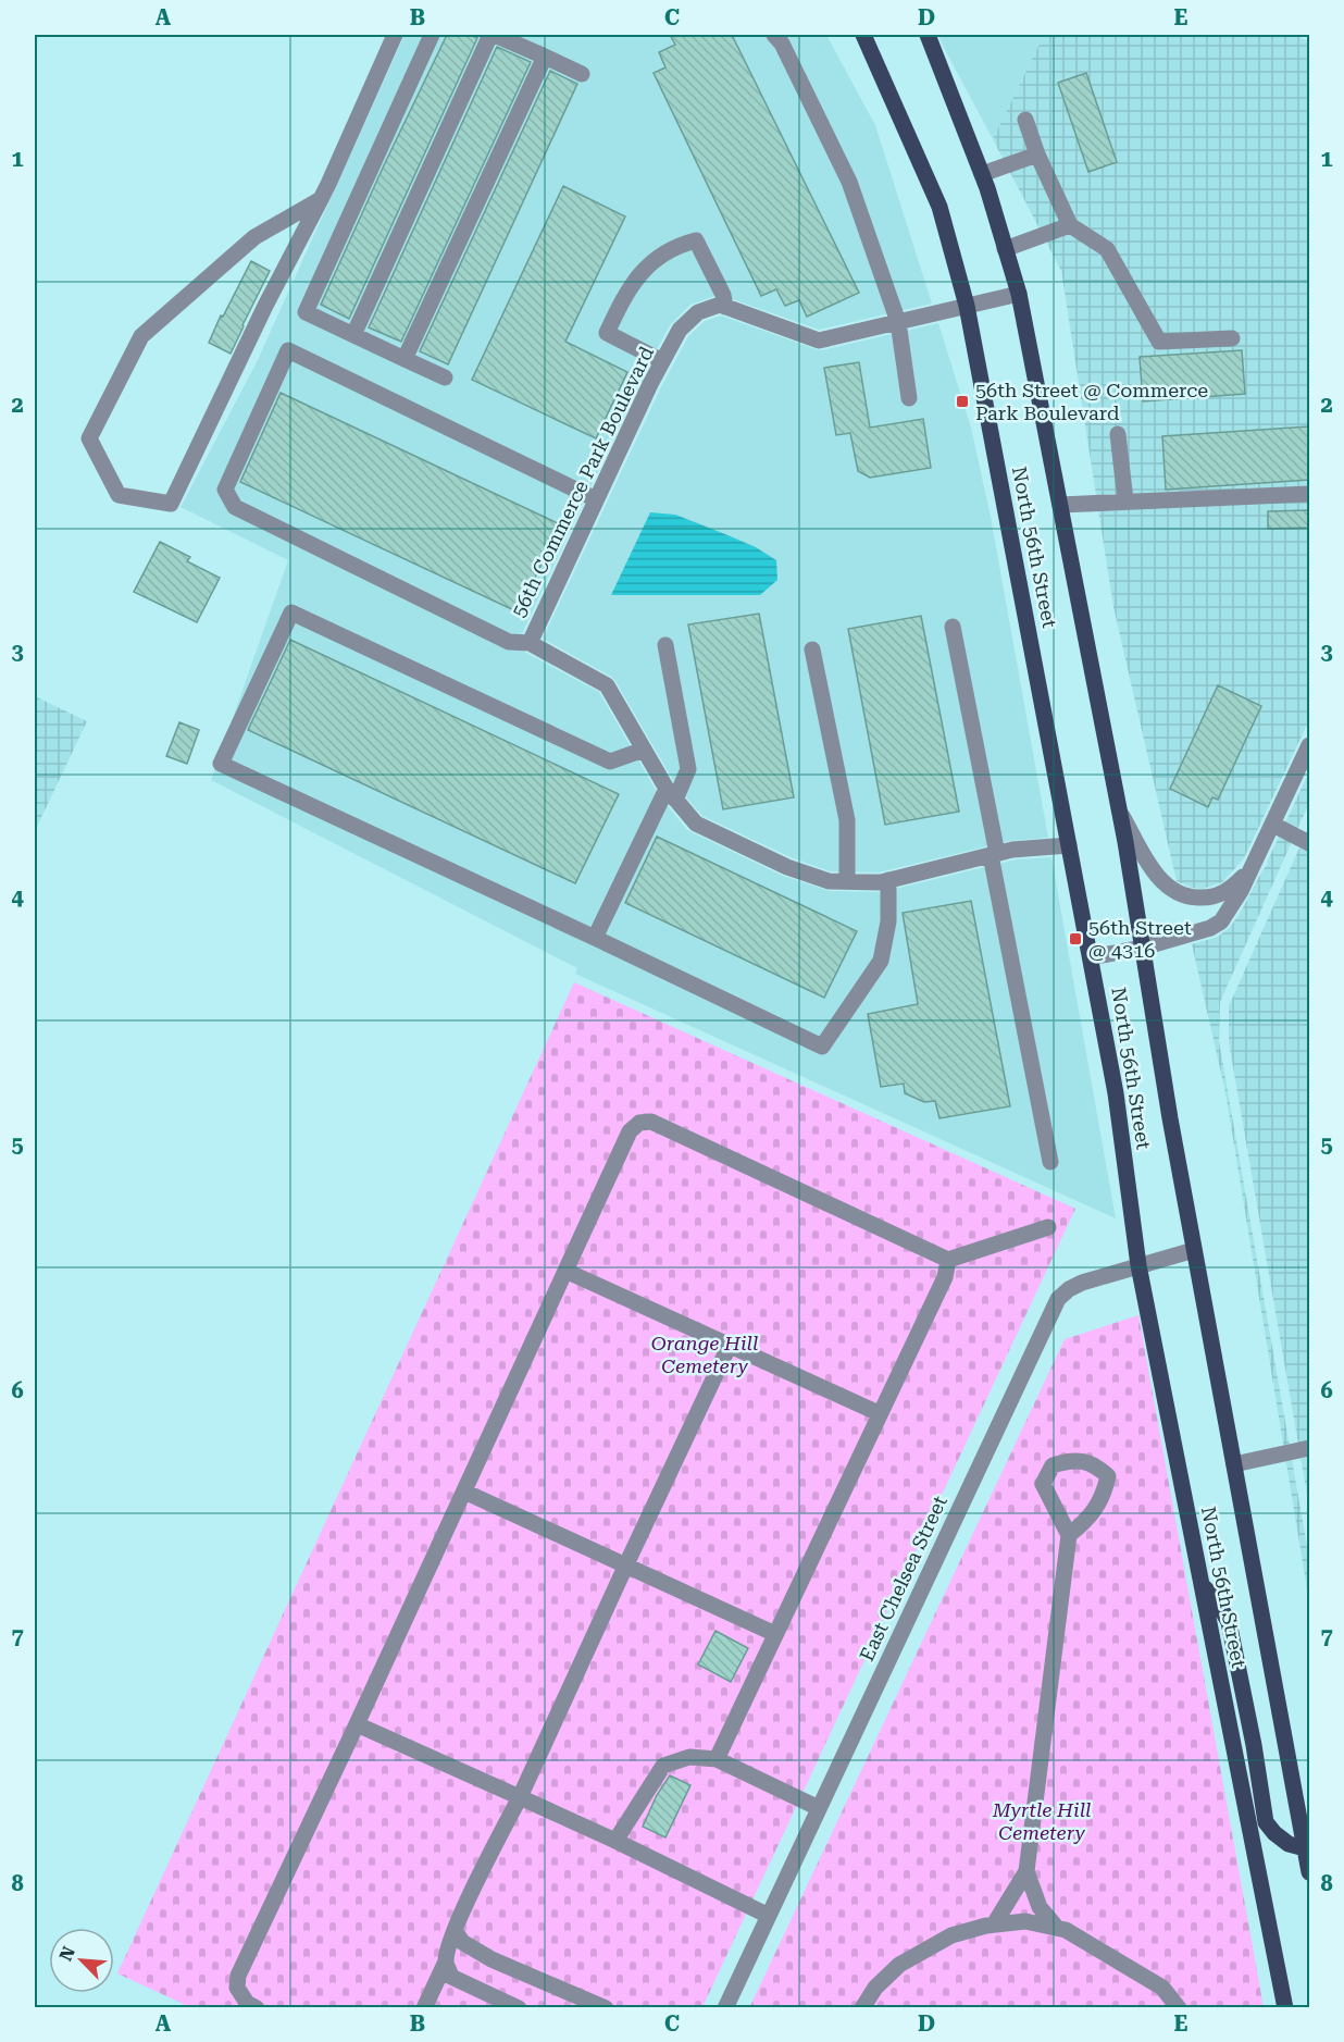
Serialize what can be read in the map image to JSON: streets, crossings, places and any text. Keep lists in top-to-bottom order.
{
  "streets": {
    "main road": ["North 56th Street"],
    "street": ["56th Commerce Park Boulevard", "East Chelsea Street"]
  },
  "crossings": [
    ["56th Commerce Park Boulevard", "North 56th Street"],
    ["North 56th Street", "East Chelsea Street"]
  ],
  "parks": ["Orange Hill Cemetery", "Myrtle Hill Cemetery"],
  "places": {
    "transit": ["56th Street @ Commerce Park Boulevard", "56th Street @ 4316"]
  },
  "north": "top left",
  "grid": {
    "columns": [
      "A",
      "B",
      "C",
      "D",
      "E"
    ],
    "rows": [
      "1",
      "2",
      "3",
      "4",
      "5",
      "6",
      "7",
      "8"
    ]
  }
}
